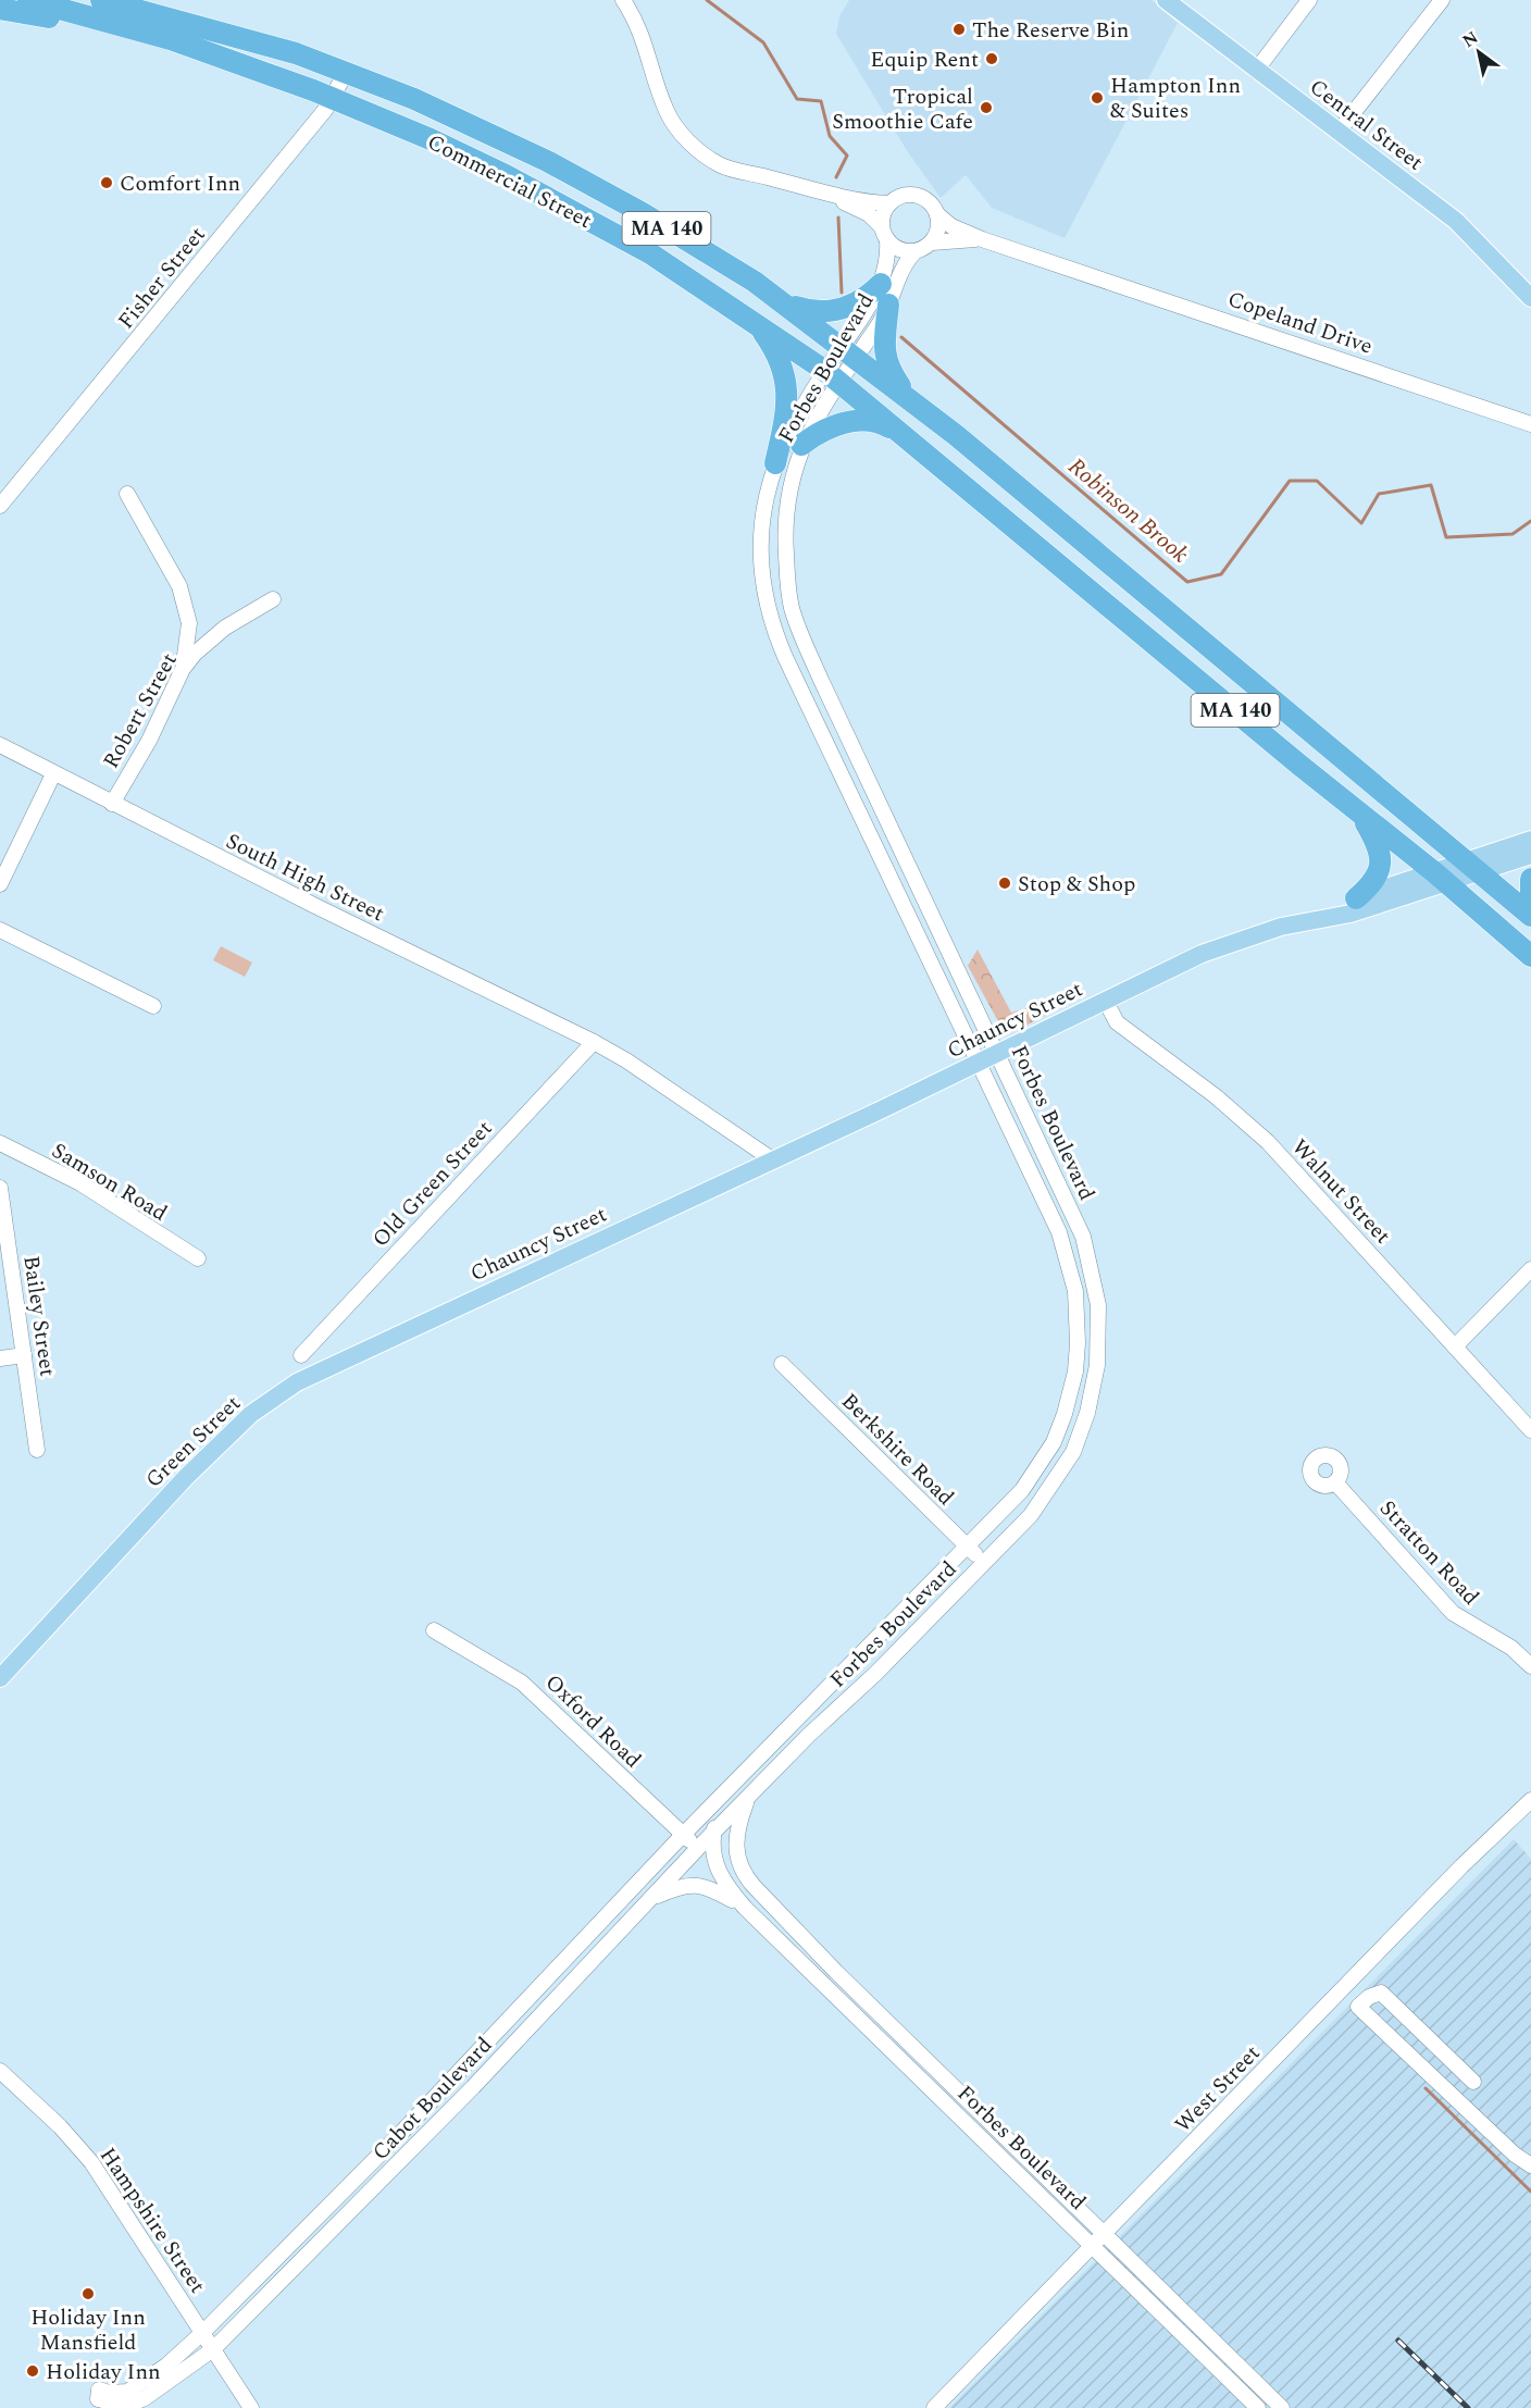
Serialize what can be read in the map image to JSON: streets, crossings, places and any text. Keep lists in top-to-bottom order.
{
  "streets": {
    "highway": ["Commercial Street", "MA 140"],
    "main road": ["Central Street", "Chauncy Street", "Green Street"],
    "street": [
      "Fisher Street",
      "Copeland Drive",
      "Forbes Boulevard",
      "Robert Street",
      "South High Street",
      "Samson Road",
      "Old Green Street",
      "Walnut Street",
      "Bailey Street",
      "Berkshire Road",
      "Stratton Road",
      "Oxford Road",
      "West Street",
      "Cabot Boulevard",
      "Hampshire Street"
    ]
  },
  "crossings": [
    ["Commercial Street", "MA 140"],
    ["Commercial Street", "Fisher Street"],
    ["Commercial Street", "Forbes Boulevard"],
    ["Commercial Street", "Chauncy Street"],
    ["MA 140", "Chauncy Street"],
    ["Copeland Drive", "Forbes Boulevard"],
    ["Forbes Boulevard", "Chauncy Street"],
    ["Forbes Boulevard", "Berkshire Road"],
    ["Forbes Boulevard", "Oxford Road"],
    ["Forbes Boulevard", "West Street"],
    ["Forbes Boulevard", "Cabot Boulevard"],
    ["Robert Street", "South High Street"],
    ["South High Street", "Old Green Street"],
    ["Chauncy Street", "Walnut Street"],
    ["Chauncy Street", "Green Street"],
    ["Oxford Road", "Cabot Boulevard"],
    ["Cabot Boulevard", "Hampshire Street"]
  ],
  "water": ["Robinson Brook"],
  "places": [
    "The Reserve Bin",
    "Equip Rent",
    "Hampton Inn & Suites",
    "Tropical Smoothie Cafe",
    "Comfort Inn",
    "Stop & Shop",
    "Holiday Inn Mansfield",
    "Holiday Inn"
  ],
  "north": "top left"
}
